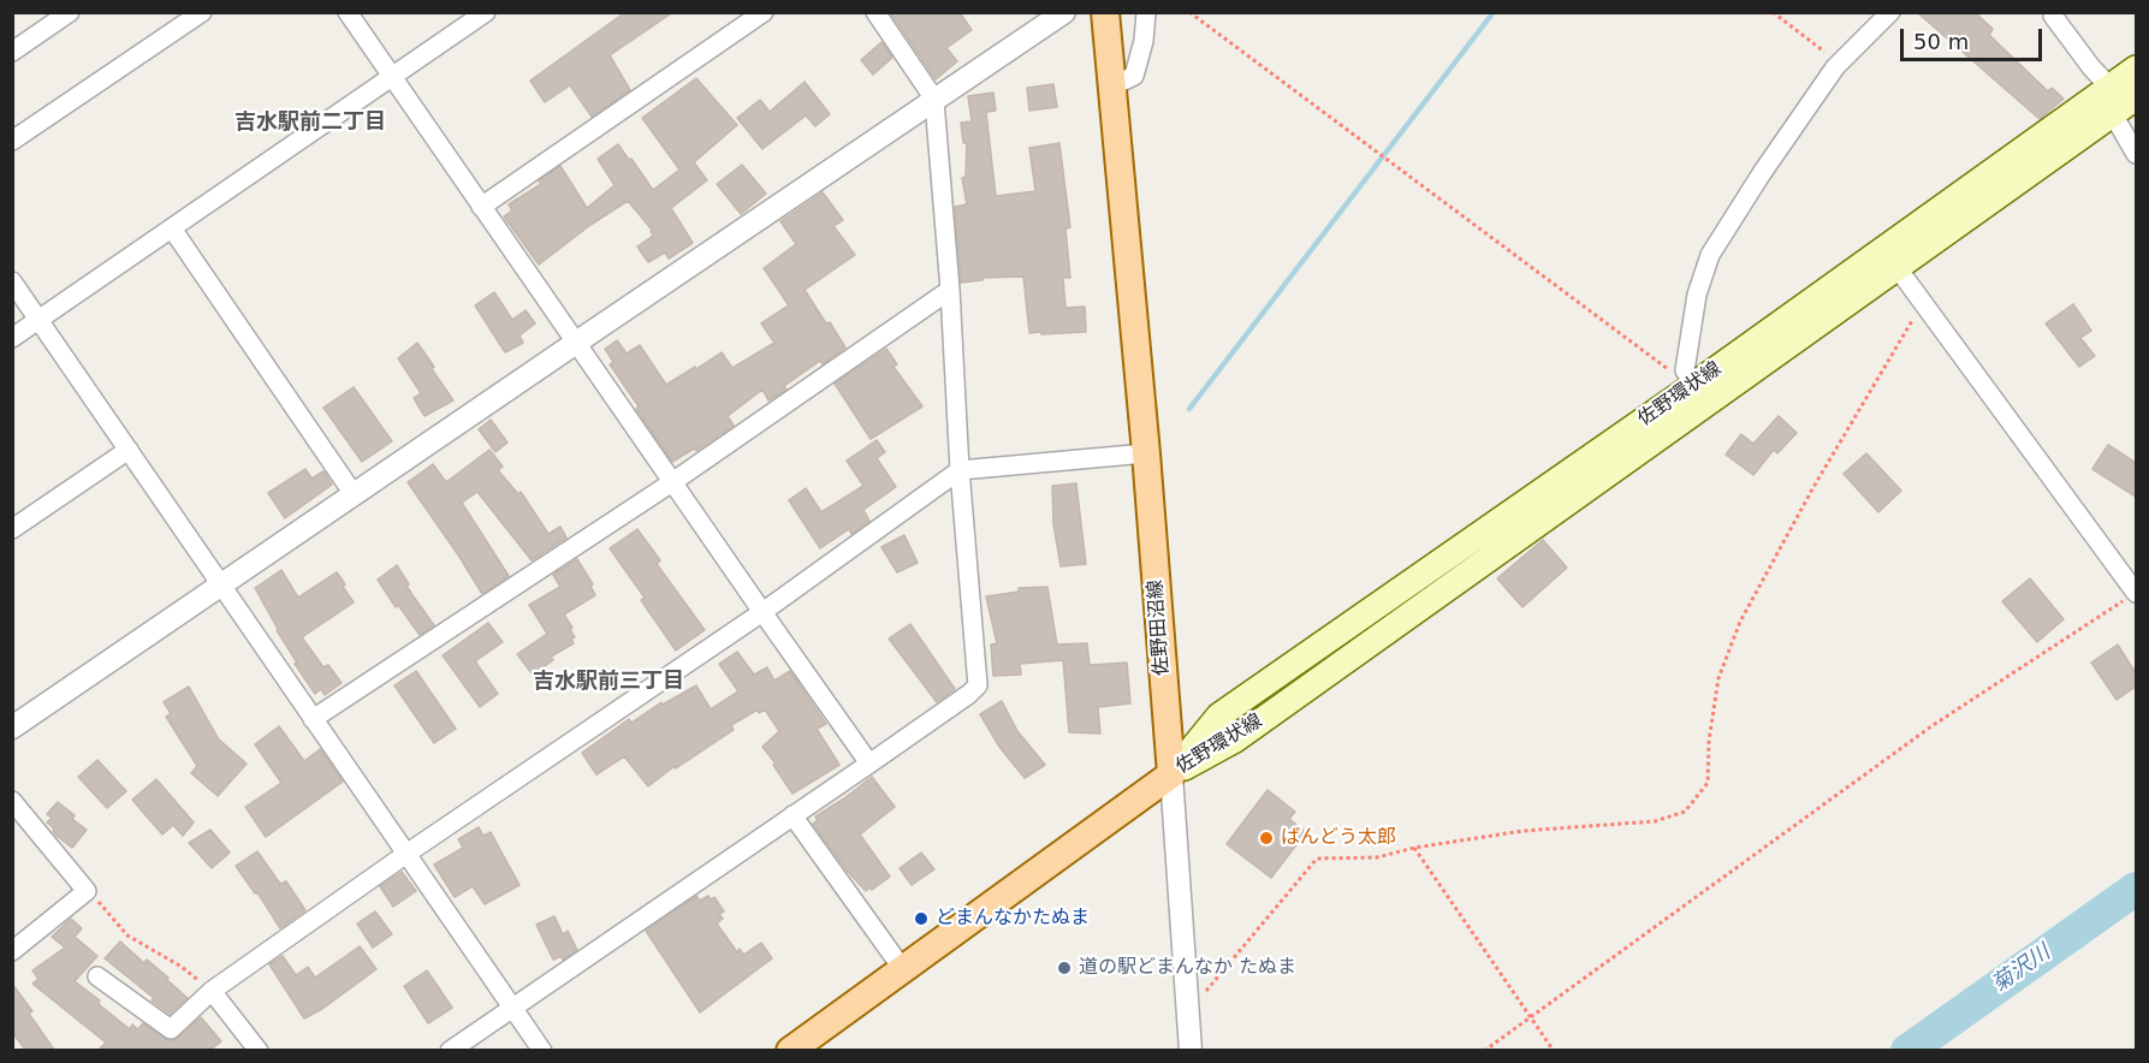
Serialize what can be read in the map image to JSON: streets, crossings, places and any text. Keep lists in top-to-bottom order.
{
  "streets": {
    "main road": ["佐野環状線", "佐野田沼線"]
  },
  "crossings": [
    ["佐野環状線", "佐野田沼線"]
  ],
  "districts": ["吉水駅前二丁目", "吉水駅前三丁目"],
  "water": ["菊沢川"],
  "places": ["ばんどう太郎", "どまんなかたぬま", "道の駅どまんなか たぬま"],
  "scale_bar": "50 m"
}
